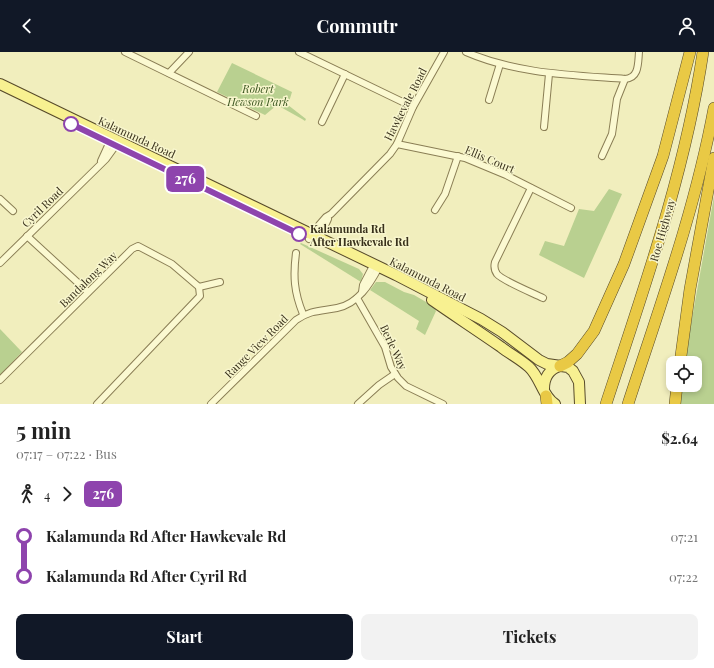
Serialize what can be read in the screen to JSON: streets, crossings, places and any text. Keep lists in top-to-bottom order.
{
  "streets": {
    "highway": ["Roe Highway"],
    "main road": ["Kalamunda Road"],
    "street": [
      "Hawkevale Road",
      "Ellis Court",
      "Cyril Road",
      "Bandalong Way",
      "Range View Road",
      "Berle Way"
    ]
  },
  "crossings": [
    ["Hawkevale Road", "Kalamunda Road"],
    ["Hawkevale Road", "Ellis Court"],
    ["Kalamunda Road", "Cyril Road"],
    ["Kalamunda Road", "Range View Road"],
    ["Range View Road", "Berle Way"]
  ],
  "parks": ["Robert Hewson Park"],
  "places": ["Kalamunda Rd After Hawkevale Rd"],
  "lines": ["bus line 276"],
  "page": {
    "header": "Commutr",
    "on_map": "276",
    "heading": ["5 min", "07:17 – 07:22 · Bus", "$2.64"],
    "legs": ["4", "276"],
    "list": [
      {
        "name": "Kalamunda Rd After Hawkevale Rd",
        "value": "07:21"
      },
      {
        "name": "Kalamunda Rd After Cyril Rd",
        "value": "07:22"
      }
    ],
    "buttons": ["Start", "Tickets"]
  }
}
